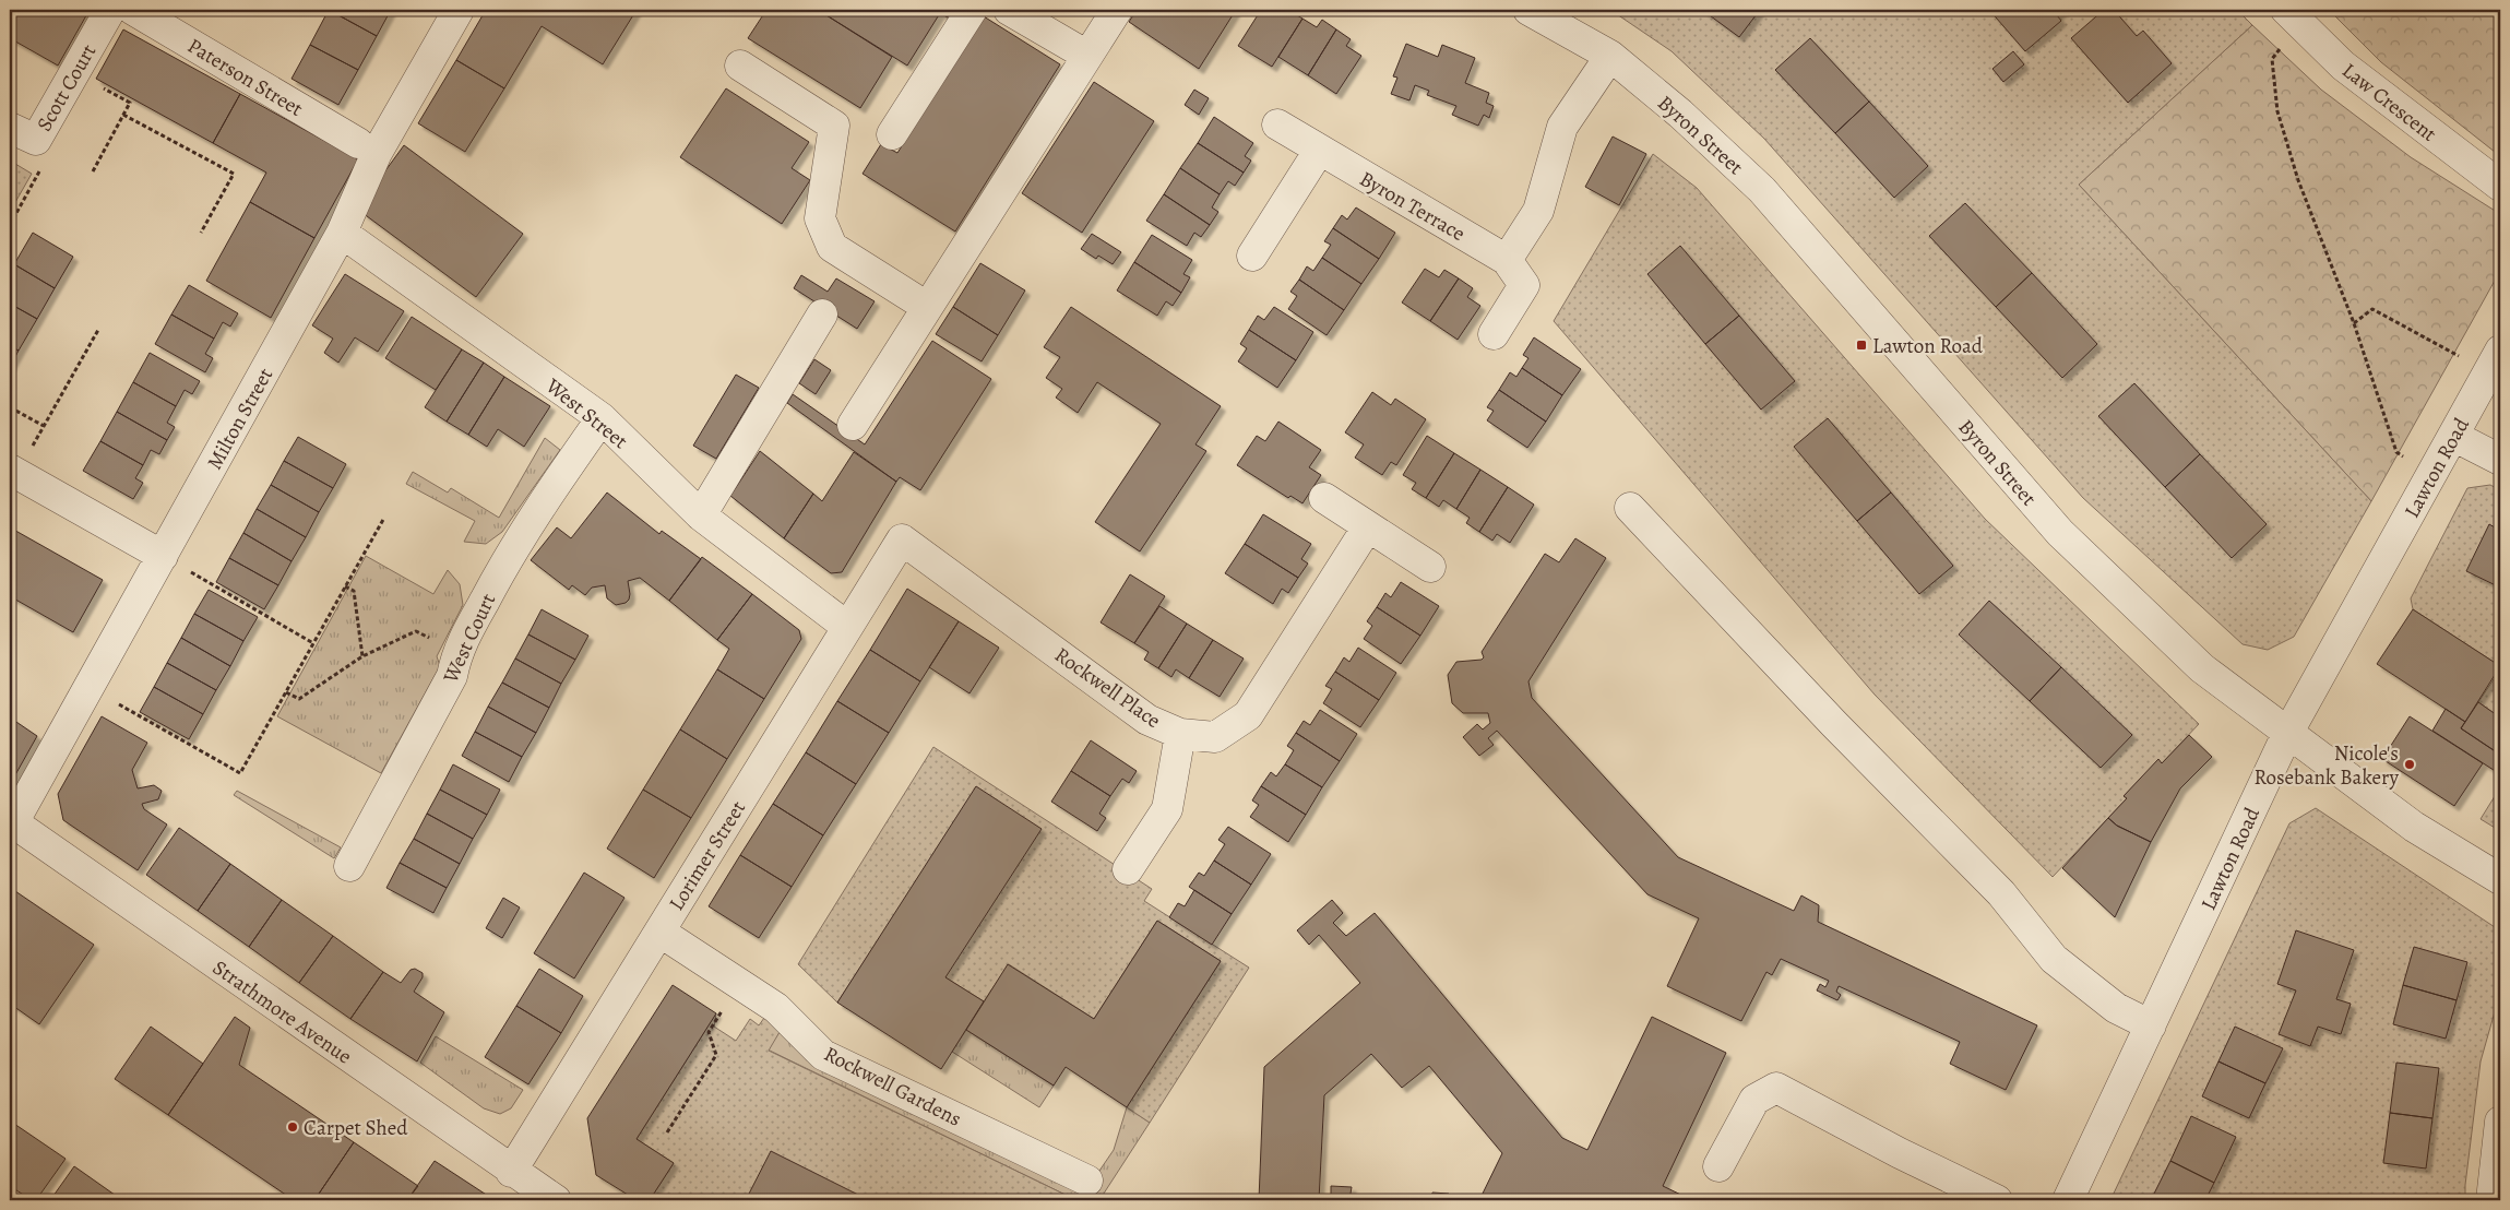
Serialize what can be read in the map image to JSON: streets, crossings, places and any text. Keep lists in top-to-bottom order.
{
  "streets": {
    "street": [
      "Paterson Street",
      "Scott Court",
      "Law Crescent",
      "Byron Street",
      "Byron Terrace",
      "West Street",
      "Milton Street",
      "Lawton Road",
      "West Court",
      "Rockwell Place",
      "Lorimer Street",
      "Strathmore Avenue",
      "Rockwell Gardens"
    ]
  },
  "crossings": [
    ["Byron Street", "Lawton Road"],
    ["West Street", "Milton Street"],
    ["West Street", "West Court"],
    ["West Street", "Lorimer Street"],
    ["Milton Street", "Strathmore Avenue"],
    ["Rockwell Place", "Lorimer Street"],
    ["Lorimer Street", "Strathmore Avenue"],
    ["Lorimer Street", "Rockwell Gardens"]
  ],
  "places": {
    "transit": ["Lawton Road"],
    "other": ["Nicole's Rosebank Bakery", "Carpet Shed"]
  }
}
